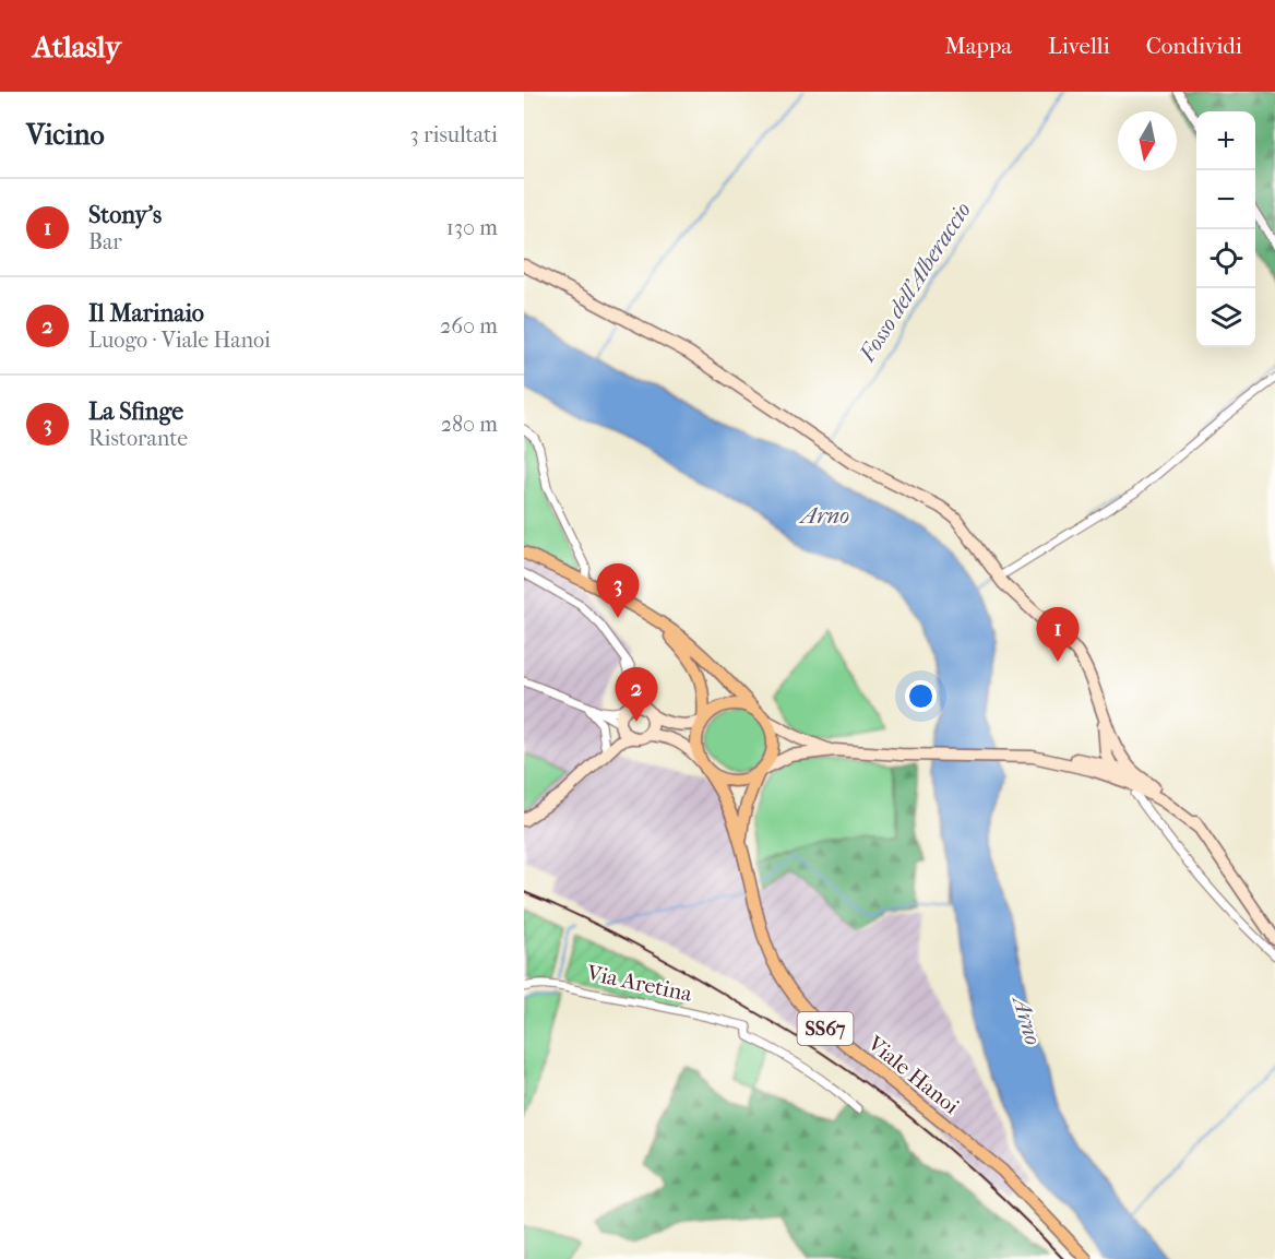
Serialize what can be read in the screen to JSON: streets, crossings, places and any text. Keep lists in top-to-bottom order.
{
  "streets": {
    "main road": ["SS67", "Viale Hanoi"],
    "street": ["Via Aretina"]
  },
  "water": ["Fosso dell'Alberaccio", "Arno"],
  "north": "bottom",
  "page": {
    "header": "Atlasly",
    "nav": ["Mappa", "Livelli", "Condividi"],
    "heading": ["Vicino", "3 risultati"],
    "map_buttons": ["+", "−"],
    "list": [
      {
        "mark": "1",
        "name": "Stony's",
        "note": "Bar",
        "value": "130 m"
      },
      {
        "mark": "2",
        "name": "Il Marinaio",
        "note": "Luogo · Viale Hanoi",
        "value": "260 m"
      },
      {
        "mark": "3",
        "name": "La Sfinge",
        "note": "Ristorante",
        "value": "280 m"
      }
    ],
    "pins": ["3", "1", "2"]
  }
}
